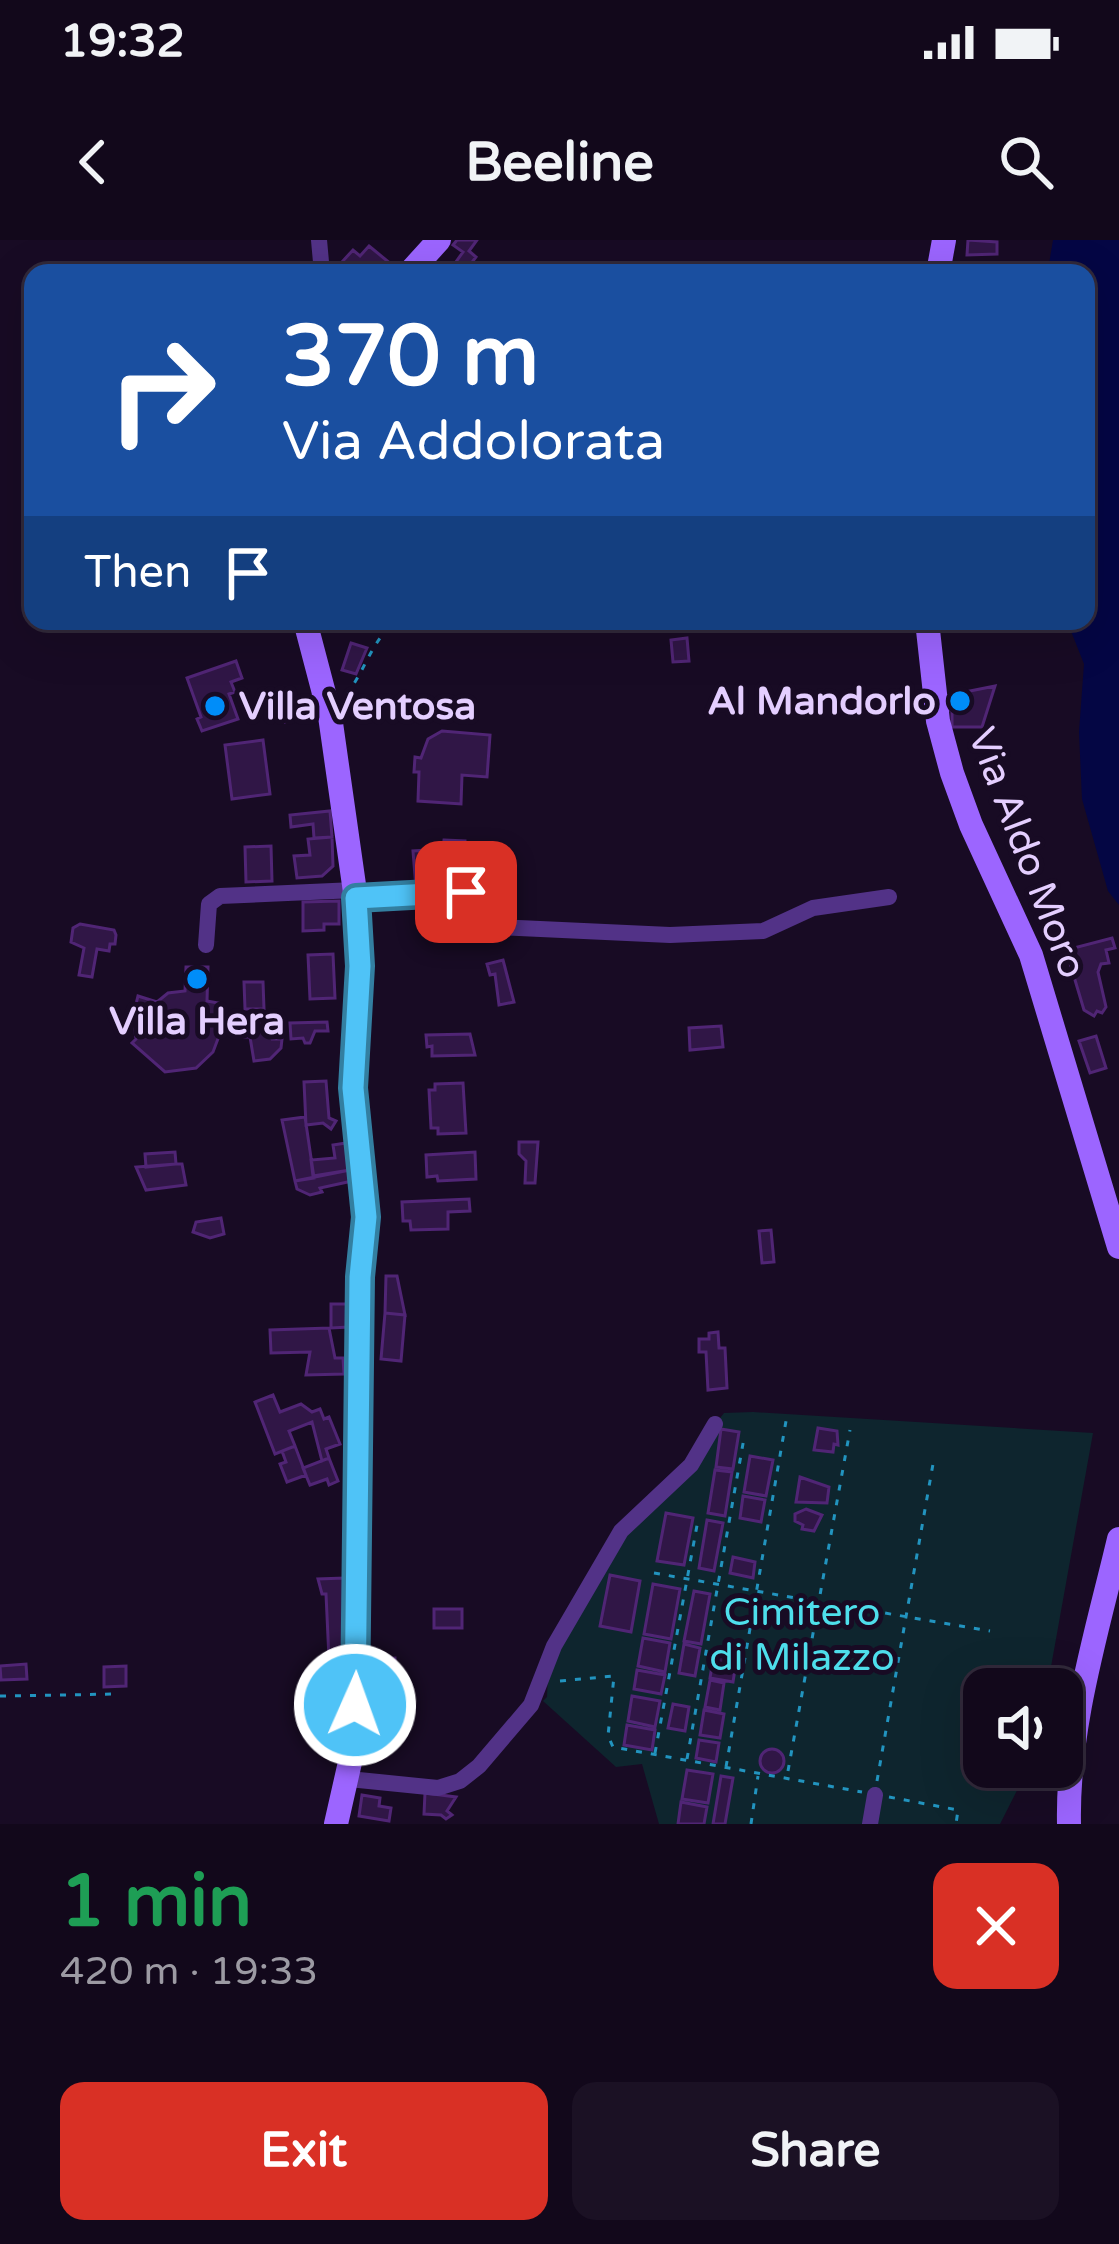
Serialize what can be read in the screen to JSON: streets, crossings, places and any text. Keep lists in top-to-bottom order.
{
  "streets": {
    "street": ["Via Aldo Moro"]
  },
  "parks": ["Cimitero di Milazzo"],
  "places": ["Al Mandorlo", "Villa Ventosa", "Villa Hera"],
  "page": {
    "status": "19:32",
    "header": "Beeline",
    "turn": ["370 m", "Via Addolorata"],
    "then": "Then",
    "heading": ["1 min", "420 m · 19:33"],
    "buttons": ["Exit", "Share"]
  }
}
